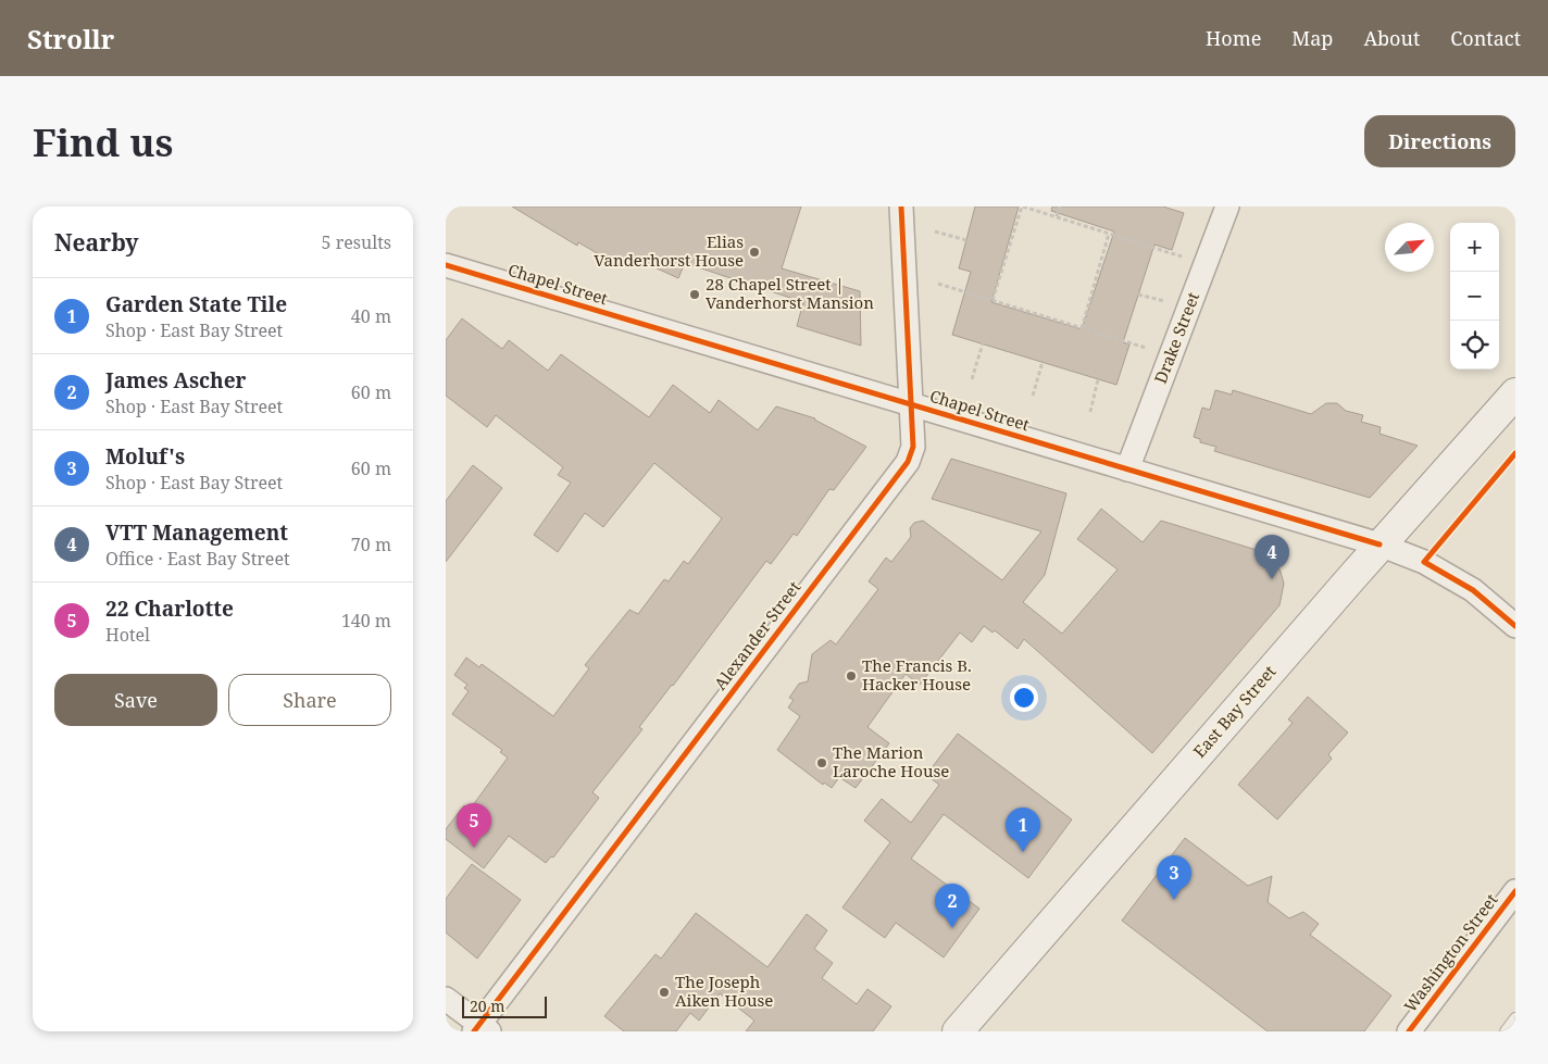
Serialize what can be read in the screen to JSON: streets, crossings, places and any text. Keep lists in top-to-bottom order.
{
  "streets": {
    "main road": ["East Bay Street"],
    "street": [
      "Chapel Street",
      "Drake Street",
      "Alexander Street",
      "Washington Street"
    ]
  },
  "crossings": [
    ["Chapel Street", "Drake Street"],
    ["Chapel Street", "Alexander Street"],
    ["Chapel Street", "East Bay Street"]
  ],
  "places": [
    "Elias Vanderhorst House",
    "28 Chapel Street | Vanderhorst Mansion",
    "The Francis B. Hacker House",
    "The Marion Laroche House",
    "The Joseph Aiken House"
  ],
  "scale_bar": "20 m",
  "north": "top right",
  "page": {
    "header": "Strollr",
    "nav": [
      "Home",
      "Map",
      "About",
      "Contact"
    ],
    "buttons": [
      "Directions",
      ["Save", "Share"]
    ],
    "title": "Find us",
    "heading": ["Nearby", "5 results"],
    "map_buttons": ["+", "−"],
    "list": [
      {
        "mark": "1",
        "name": "Garden State Tile",
        "note": "Shop · East Bay Street",
        "value": "40 m"
      },
      {
        "mark": "2",
        "name": "James Ascher",
        "note": "Shop · East Bay Street",
        "value": "60 m"
      },
      {
        "mark": "3",
        "name": "Moluf's",
        "note": "Shop · East Bay Street",
        "value": "60 m"
      },
      {
        "mark": "4",
        "name": "VTT Management",
        "note": "Office · East Bay Street",
        "value": "70 m"
      },
      {
        "mark": "5",
        "name": "22 Charlotte",
        "note": "Hotel",
        "value": "140 m"
      }
    ],
    "pins": [
      "4",
      "5",
      "1",
      "3",
      "2"
    ],
    "scale": "20 m"
  }
}
